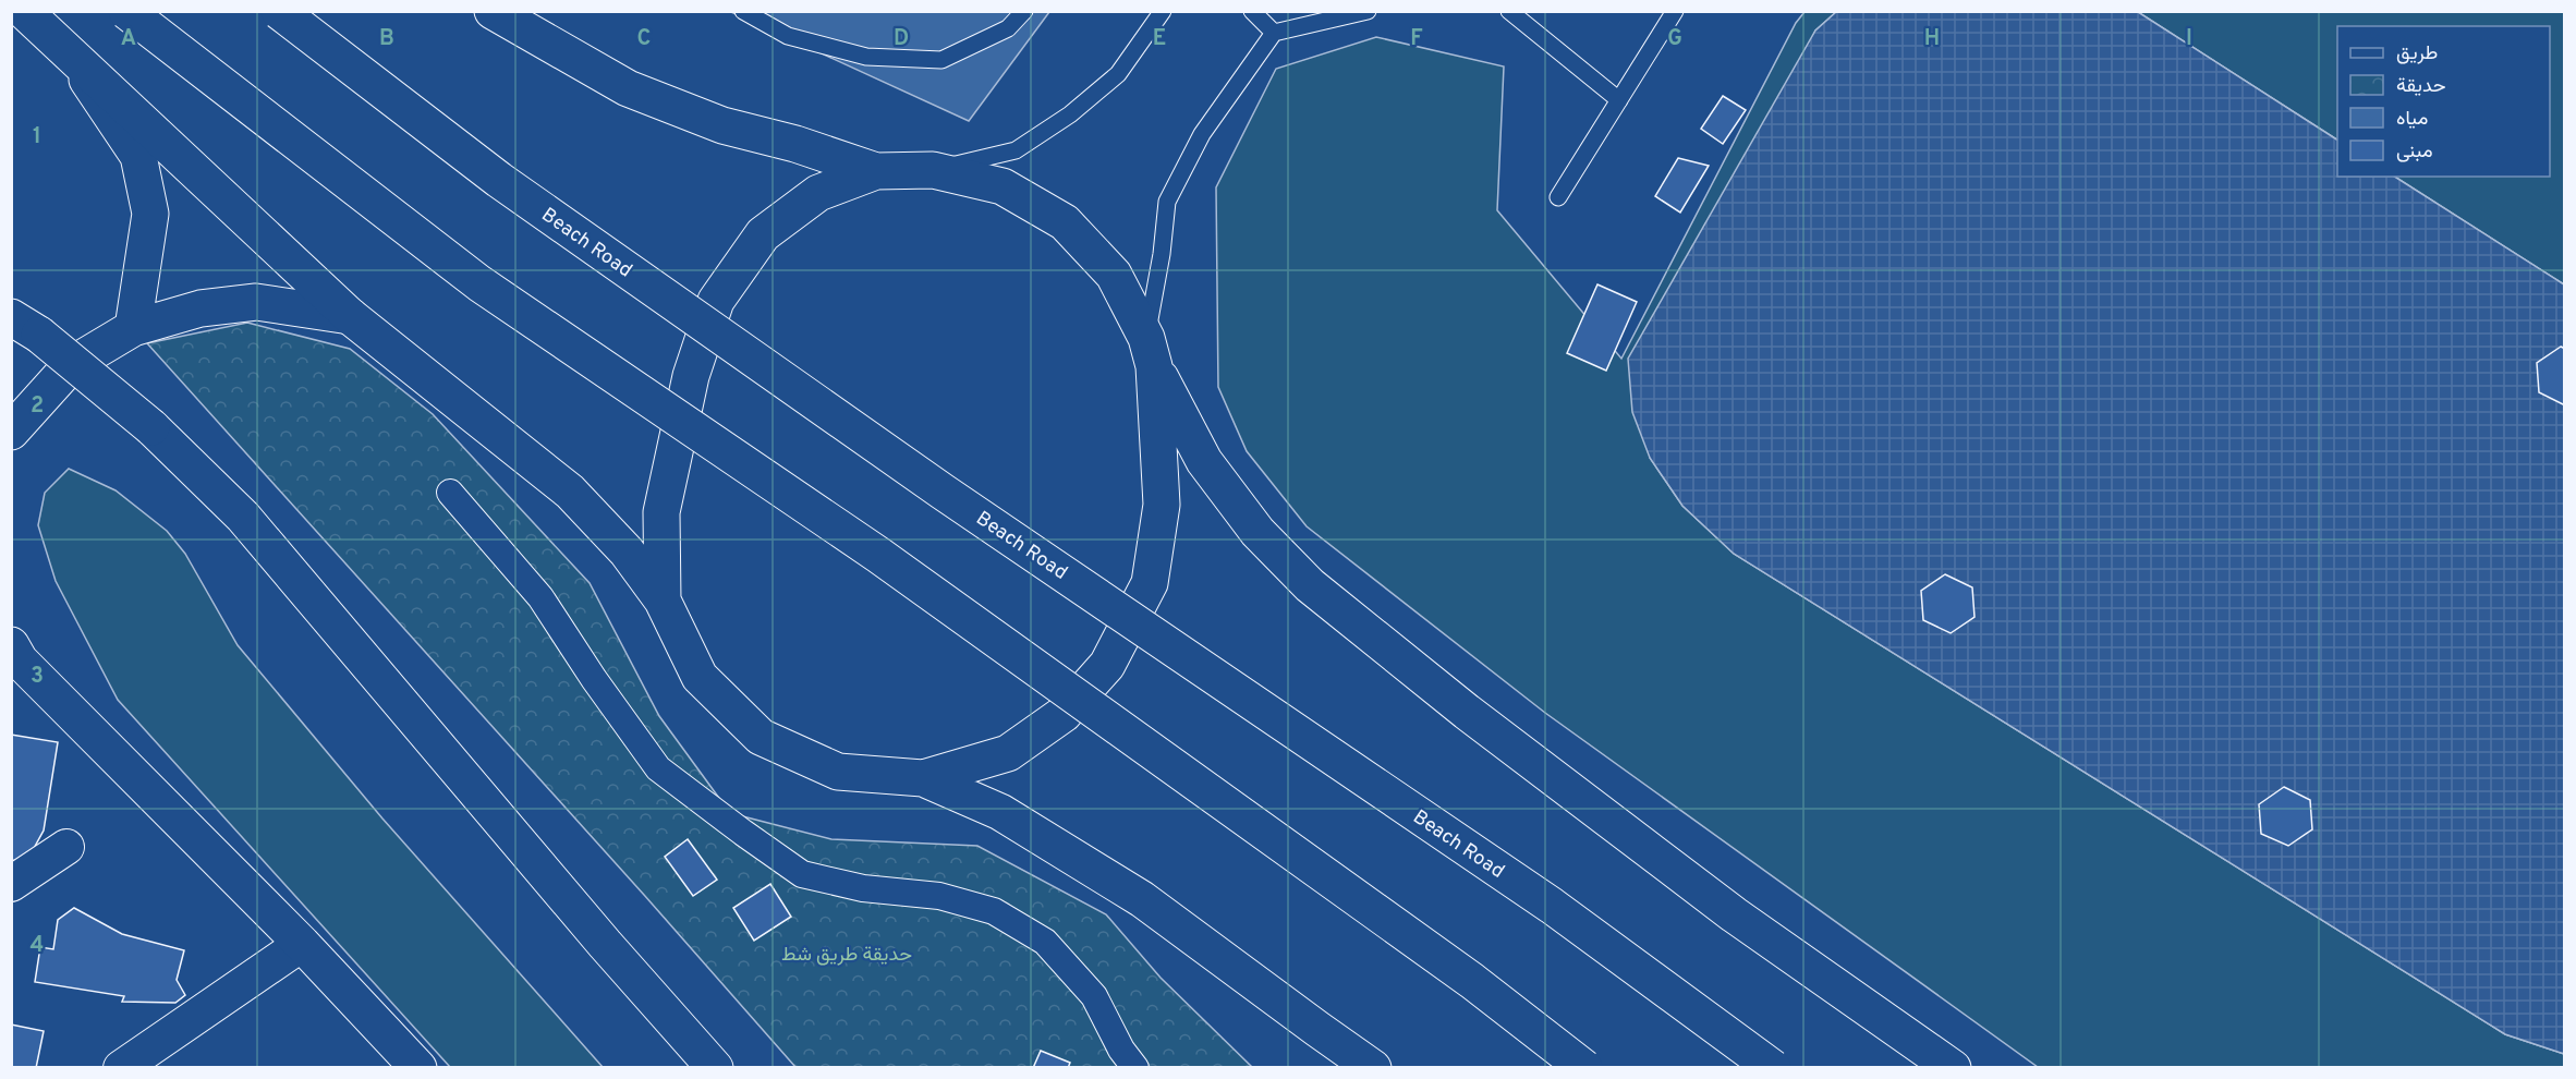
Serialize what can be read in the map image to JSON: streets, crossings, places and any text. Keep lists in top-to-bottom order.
{
  "streets": {
    "main road": ["Beach Road"]
  },
  "parks": ["حديقة طريق شط"],
  "legend": [
    "طريق",
    "حديقة",
    "مياه",
    "مبنى"
  ],
  "grid": {
    "columns": [
      "A",
      "B",
      "C",
      "D",
      "E",
      "F",
      "G",
      "H",
      "I"
    ],
    "rows": [
      "1",
      "2",
      "3",
      "4"
    ]
  }
}
